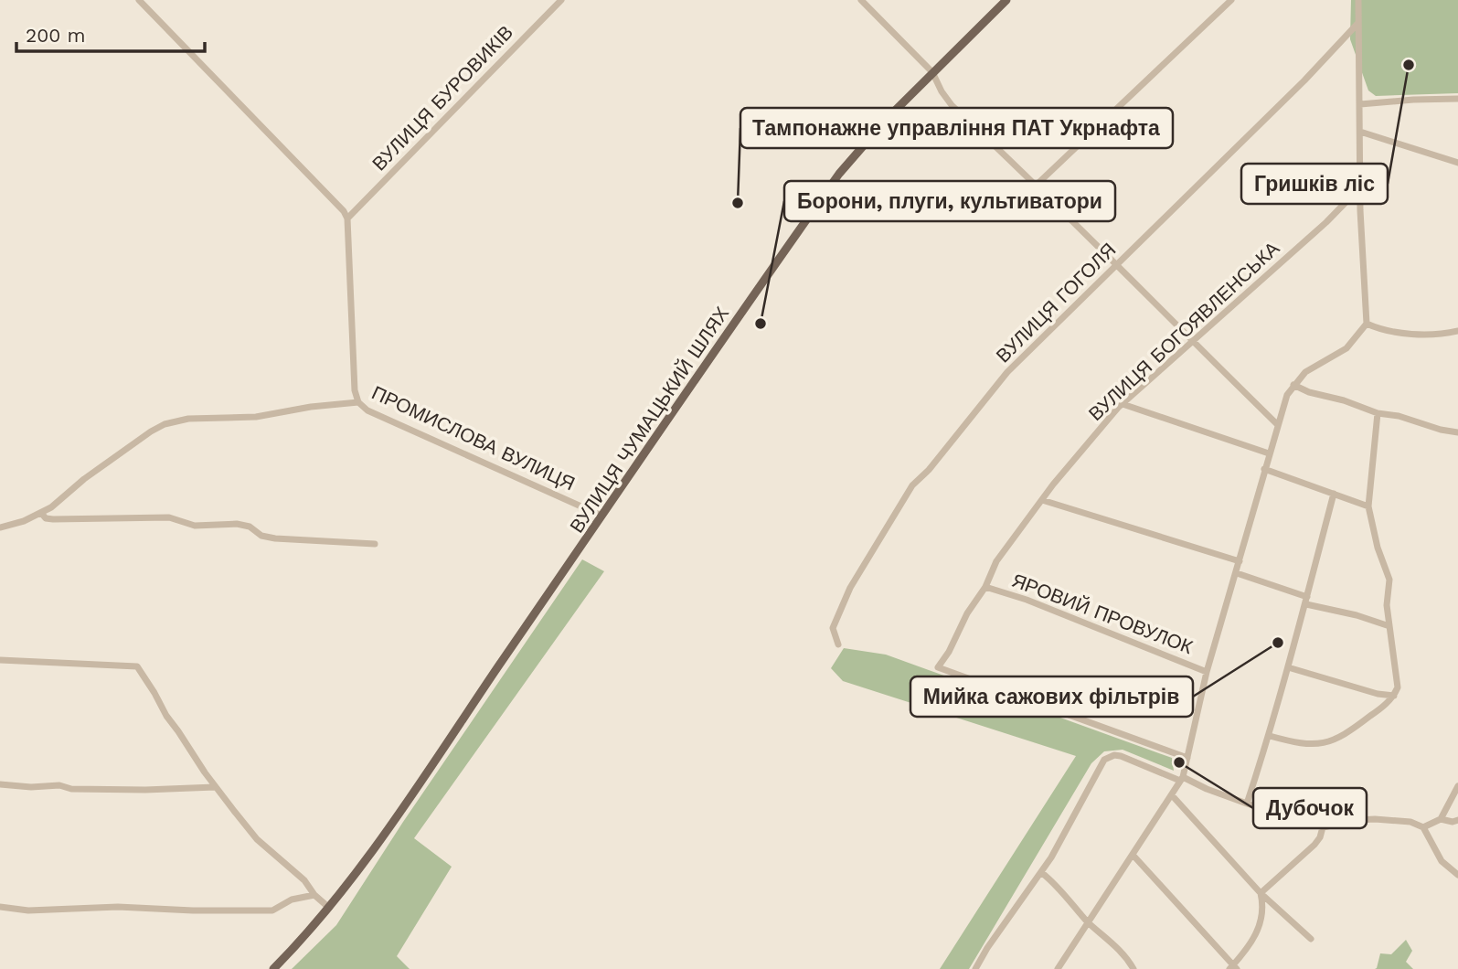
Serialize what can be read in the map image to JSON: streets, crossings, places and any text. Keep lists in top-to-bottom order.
{
  "streets": {
    "main road": ["ВУЛИЦЯ ЧУМАЦЬКИЙ ШЛЯХ"],
    "street": [
      "ВУЛИЦЯ БУРОВИКІВ",
      "ВУЛИЦЯ ГОГОЛЯ",
      "ВУЛИЦЯ БОГОЯВЛЕНСЬКА",
      "ПРОМИСЛОВА ВУЛИЦЯ",
      "ЯРОВИЙ ПРОВУЛОК"
    ]
  },
  "crossings": [
    ["ВУЛИЦЯ БУРОВИКІВ", "ПРОМИСЛОВА ВУЛИЦЯ"],
    ["ВУЛИЦЯ БОГОЯВЛЕНСЬКА", "ЯРОВИЙ ПРОВУЛОК"],
    ["ВУЛИЦЯ ЧУМАЦЬКИЙ ШЛЯХ", "ПРОМИСЛОВА ВУЛИЦЯ"]
  ],
  "places": [
    "Гришків ліс",
    "Тампонажне управління ПАТ Укрнафта",
    "Борони, плуги, культиватори",
    "Мийка сажових фільтрів",
    "Дубочок"
  ],
  "scale_bar": "200 m"
}
